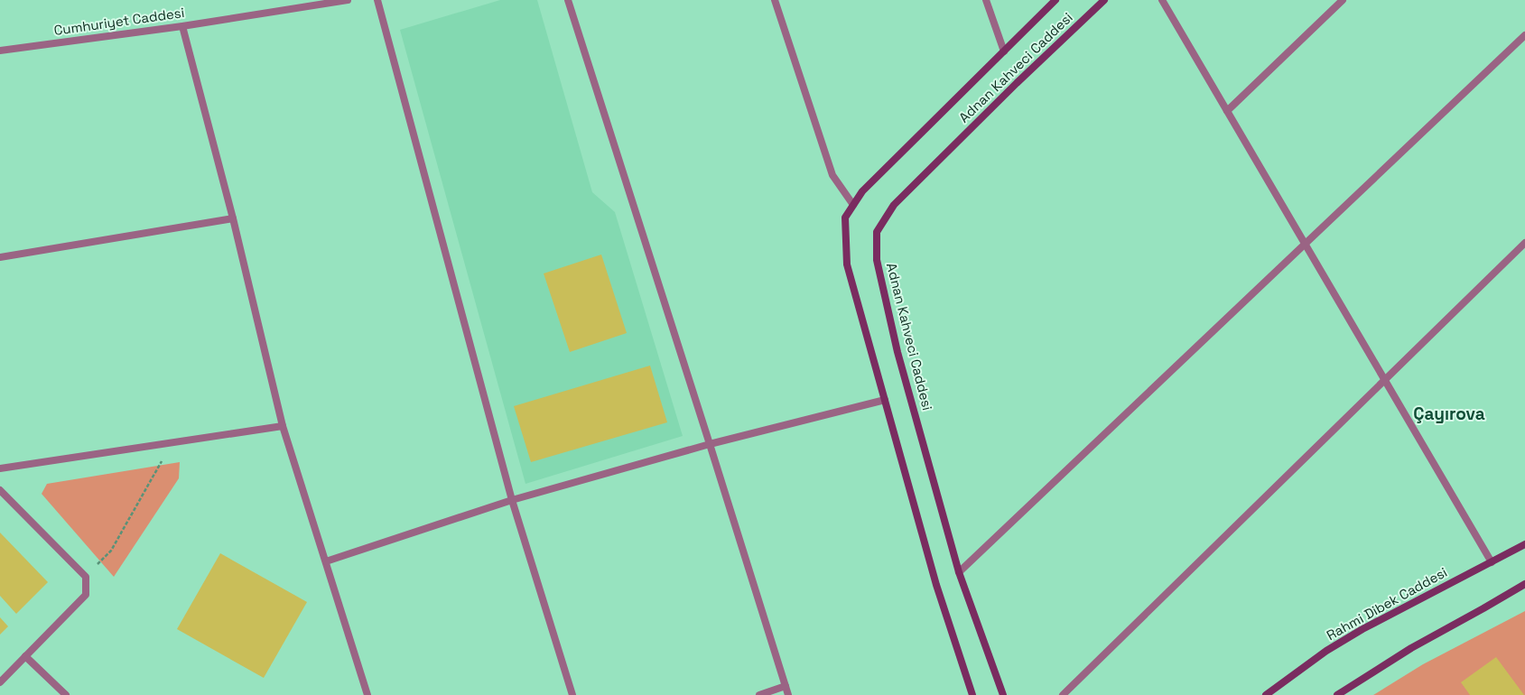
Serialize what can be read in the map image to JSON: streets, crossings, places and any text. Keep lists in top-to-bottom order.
{
  "streets": {
    "main road": ["Adnan Kahveci Caddesi", "Rahmi Dibek Caddesi"],
    "street": ["Cumhuriyet Caddesi"]
  },
  "districts": ["Çayırova"]
}
